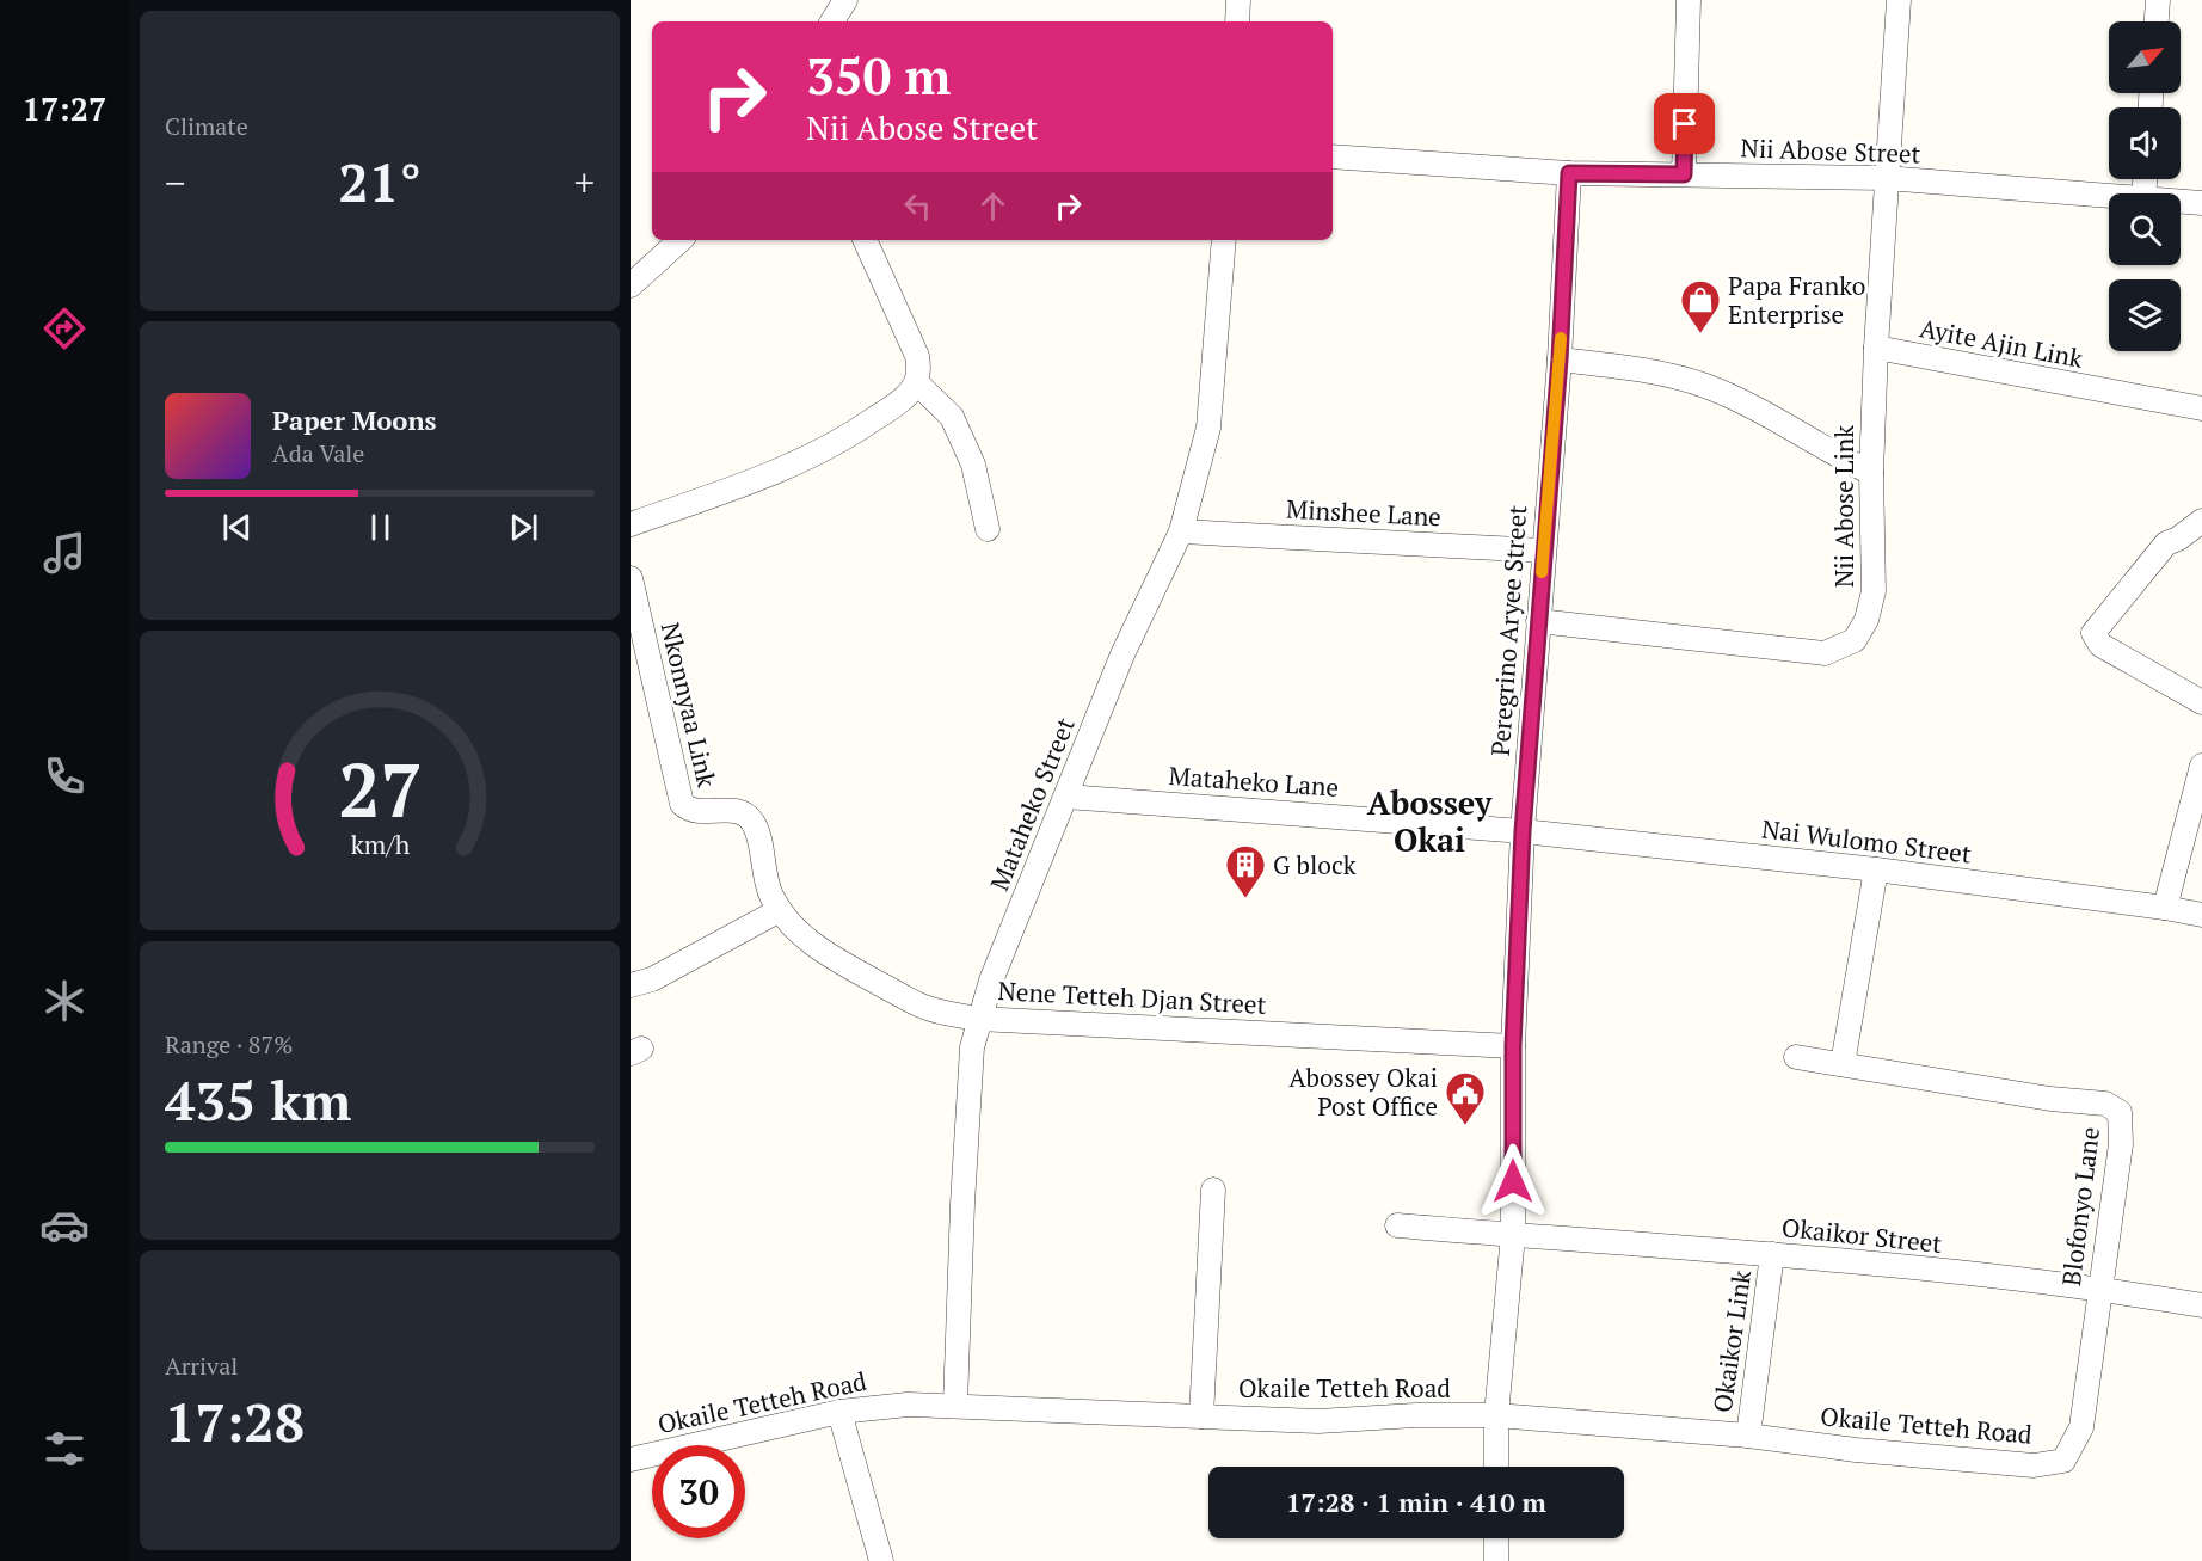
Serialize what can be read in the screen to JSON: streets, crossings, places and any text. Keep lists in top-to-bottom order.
{
  "streets": {
    "street": [
      "Nii Abose Street",
      "Ayite Ajin Link",
      "Nii Abose Link",
      "Minshee Lane",
      "Peregrino Aryee Street",
      "Nkonnyaa Link",
      "Mataheko Lane",
      "Mataheko Street",
      "Nai Wulomo Street",
      "Nene Tetteh Djan Street",
      "Blofonyo Lane",
      "Okaikor Street",
      "Okaikor Link",
      "Okaile Tetteh Road"
    ]
  },
  "crossings": [
    ["Nii Abose Street", "Nii Abose Link"],
    ["Nii Abose Street", "Peregrino Aryee Street"],
    ["Ayite Ajin Link", "Nii Abose Link"],
    ["Nii Abose Link", "Peregrino Aryee Street"],
    ["Minshee Lane", "Peregrino Aryee Street"],
    ["Minshee Lane", "Mataheko Street"],
    ["Peregrino Aryee Street", "Mataheko Lane"],
    ["Peregrino Aryee Street", "Nai Wulomo Street"],
    ["Peregrino Aryee Street", "Nene Tetteh Djan Street"],
    ["Peregrino Aryee Street", "Okaikor Street"],
    ["Peregrino Aryee Street", "Okaile Tetteh Road"],
    ["Nkonnyaa Link", "Nene Tetteh Djan Street"],
    ["Mataheko Lane", "Mataheko Street"],
    ["Mataheko Lane", "Nai Wulomo Street"],
    ["Mataheko Street", "Nene Tetteh Djan Street"],
    ["Mataheko Street", "Okaile Tetteh Road"],
    ["Blofonyo Lane", "Okaikor Street"],
    ["Blofonyo Lane", "Okaile Tetteh Road"],
    ["Okaikor Street", "Okaikor Link"],
    ["Okaikor Link", "Okaile Tetteh Road"]
  ],
  "districts": ["Abossey Okai"],
  "places": {
    "shop": ["Papa Franko Enterprise"],
    "building": ["G block"],
    "public building": ["Abossey Okai Post Office"]
  },
  "north": "top right",
  "page": {
    "tabs": "17:27",
    "tile": [
      "Climate",
      ["Range · 87%", "435 km"],
      ["Arrival", "17:28"]
    ],
    "turn": ["350 m", "Nii Abose Street"],
    "heat": ["−", "21°", "+"],
    "song": ["Paper Moons", "Ada Vale"],
    "limit": "30",
    "trip": "17:28 · 1 min · 410 m",
    "gauge": ["27", "km/h"]
  }
}
